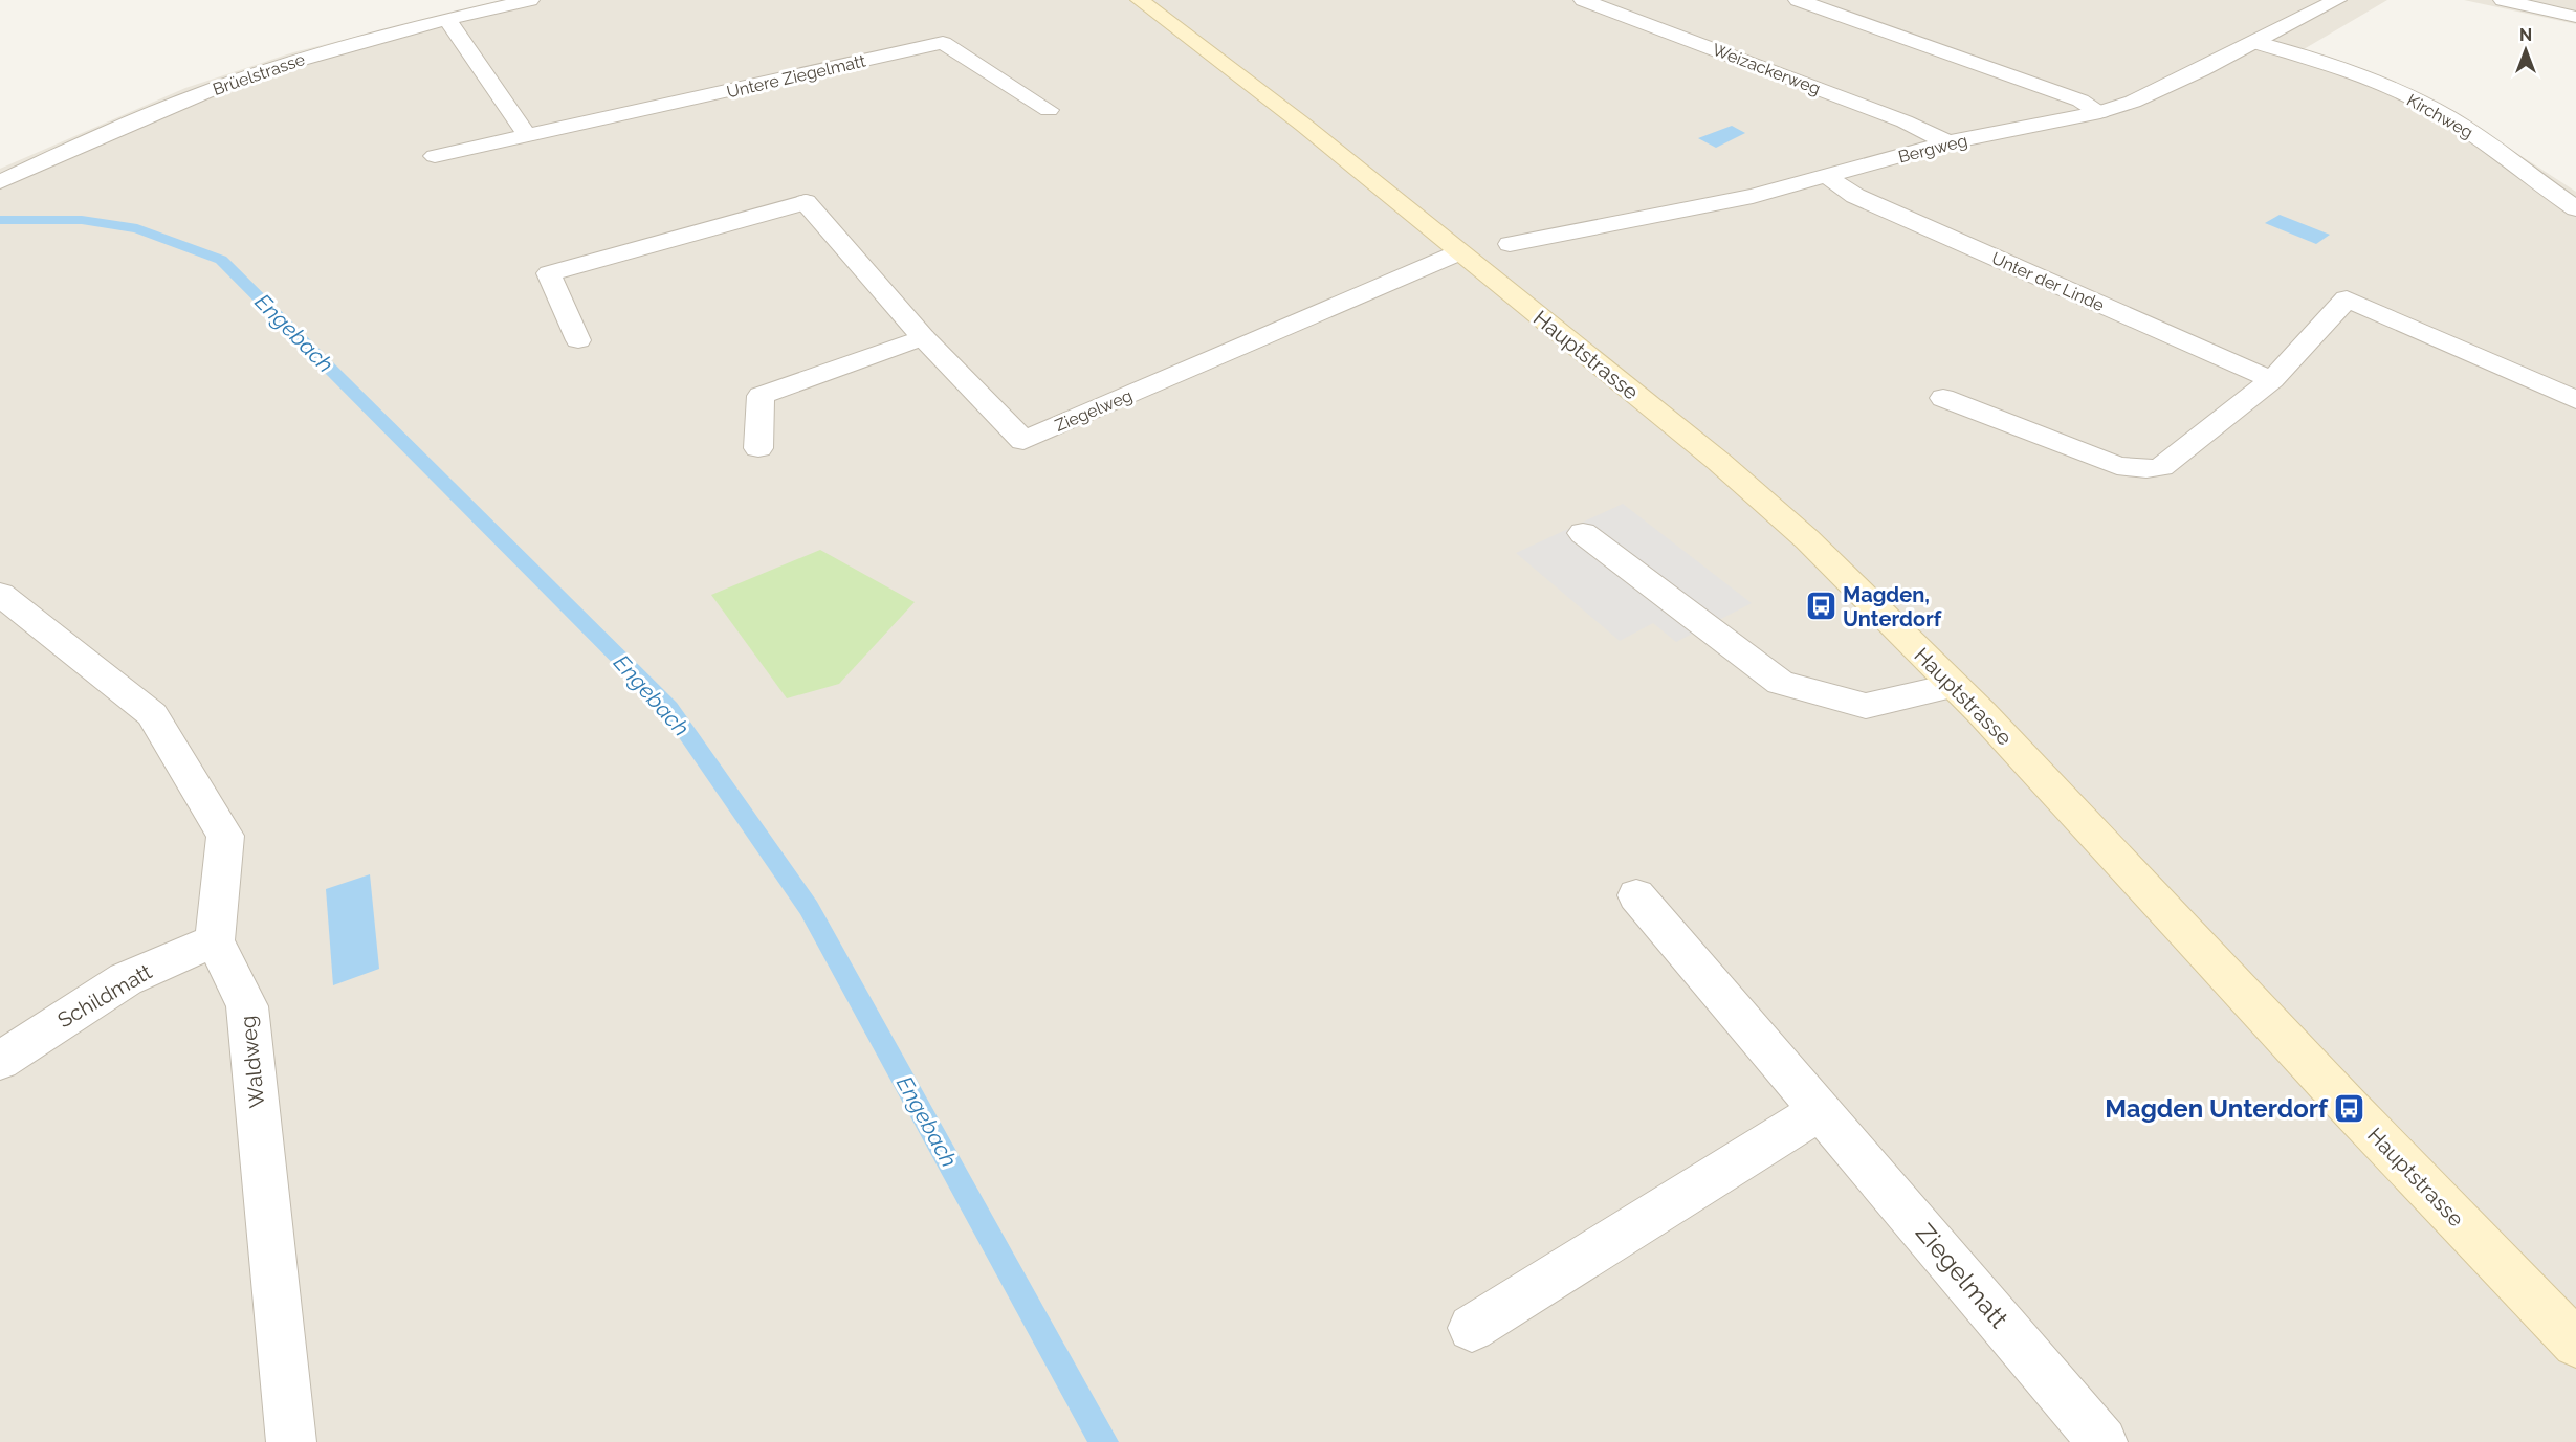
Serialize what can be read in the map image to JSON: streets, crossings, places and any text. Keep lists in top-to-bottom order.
{
  "streets": {
    "main road": ["Hauptstrasse"],
    "street": [
      "Weizackerweg",
      "Brüelstrasse",
      "Untere Ziegelmatt",
      "Kirchweg",
      "Bergweg",
      "Unter der Linde",
      "Ziegelweg",
      "Schildmatt",
      "Waldweg",
      "Ziegelmatt"
    ]
  },
  "crossings": [
    ["Weizackerweg", "Bergweg"],
    ["Kirchweg", "Bergweg"],
    ["Bergweg", "Unter der Linde"],
    ["Hauptstrasse", "Ziegelweg"],
    ["Schildmatt", "Waldweg"]
  ],
  "water": ["Engebach"],
  "places": {
    "bus stop": ["Magden, Unterdorf", "Magden Unterdorf"]
  },
  "north": "top"
}
